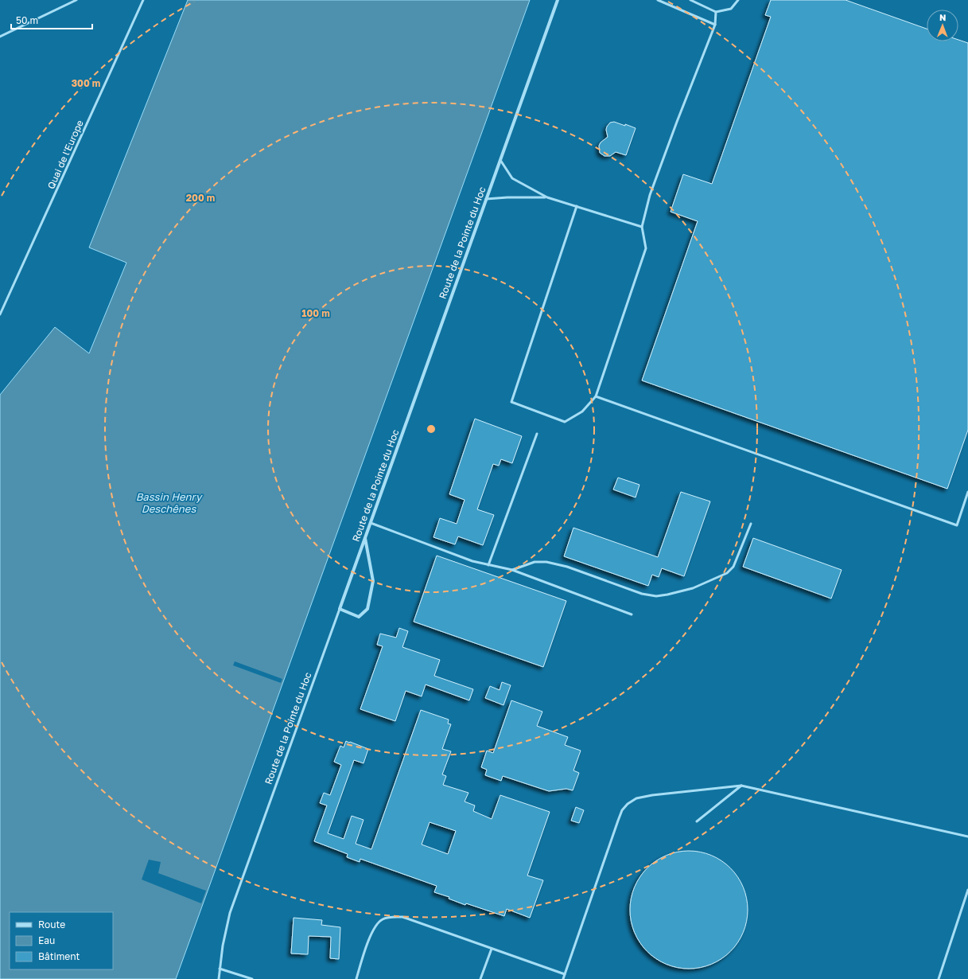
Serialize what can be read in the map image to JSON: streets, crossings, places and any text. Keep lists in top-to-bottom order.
{
  "streets": {
    "street": ["Route de la Pointe du Hoc"],
    "lane": ["Quai de l'Europe"]
  },
  "water": ["Bassin Henry Deschênes"],
  "legend": ["Route", "Eau", "Bâtiment"],
  "scale_bar": "50 m",
  "north": "top",
  "rings": ["300 m", "200 m", "100 m"]
}
